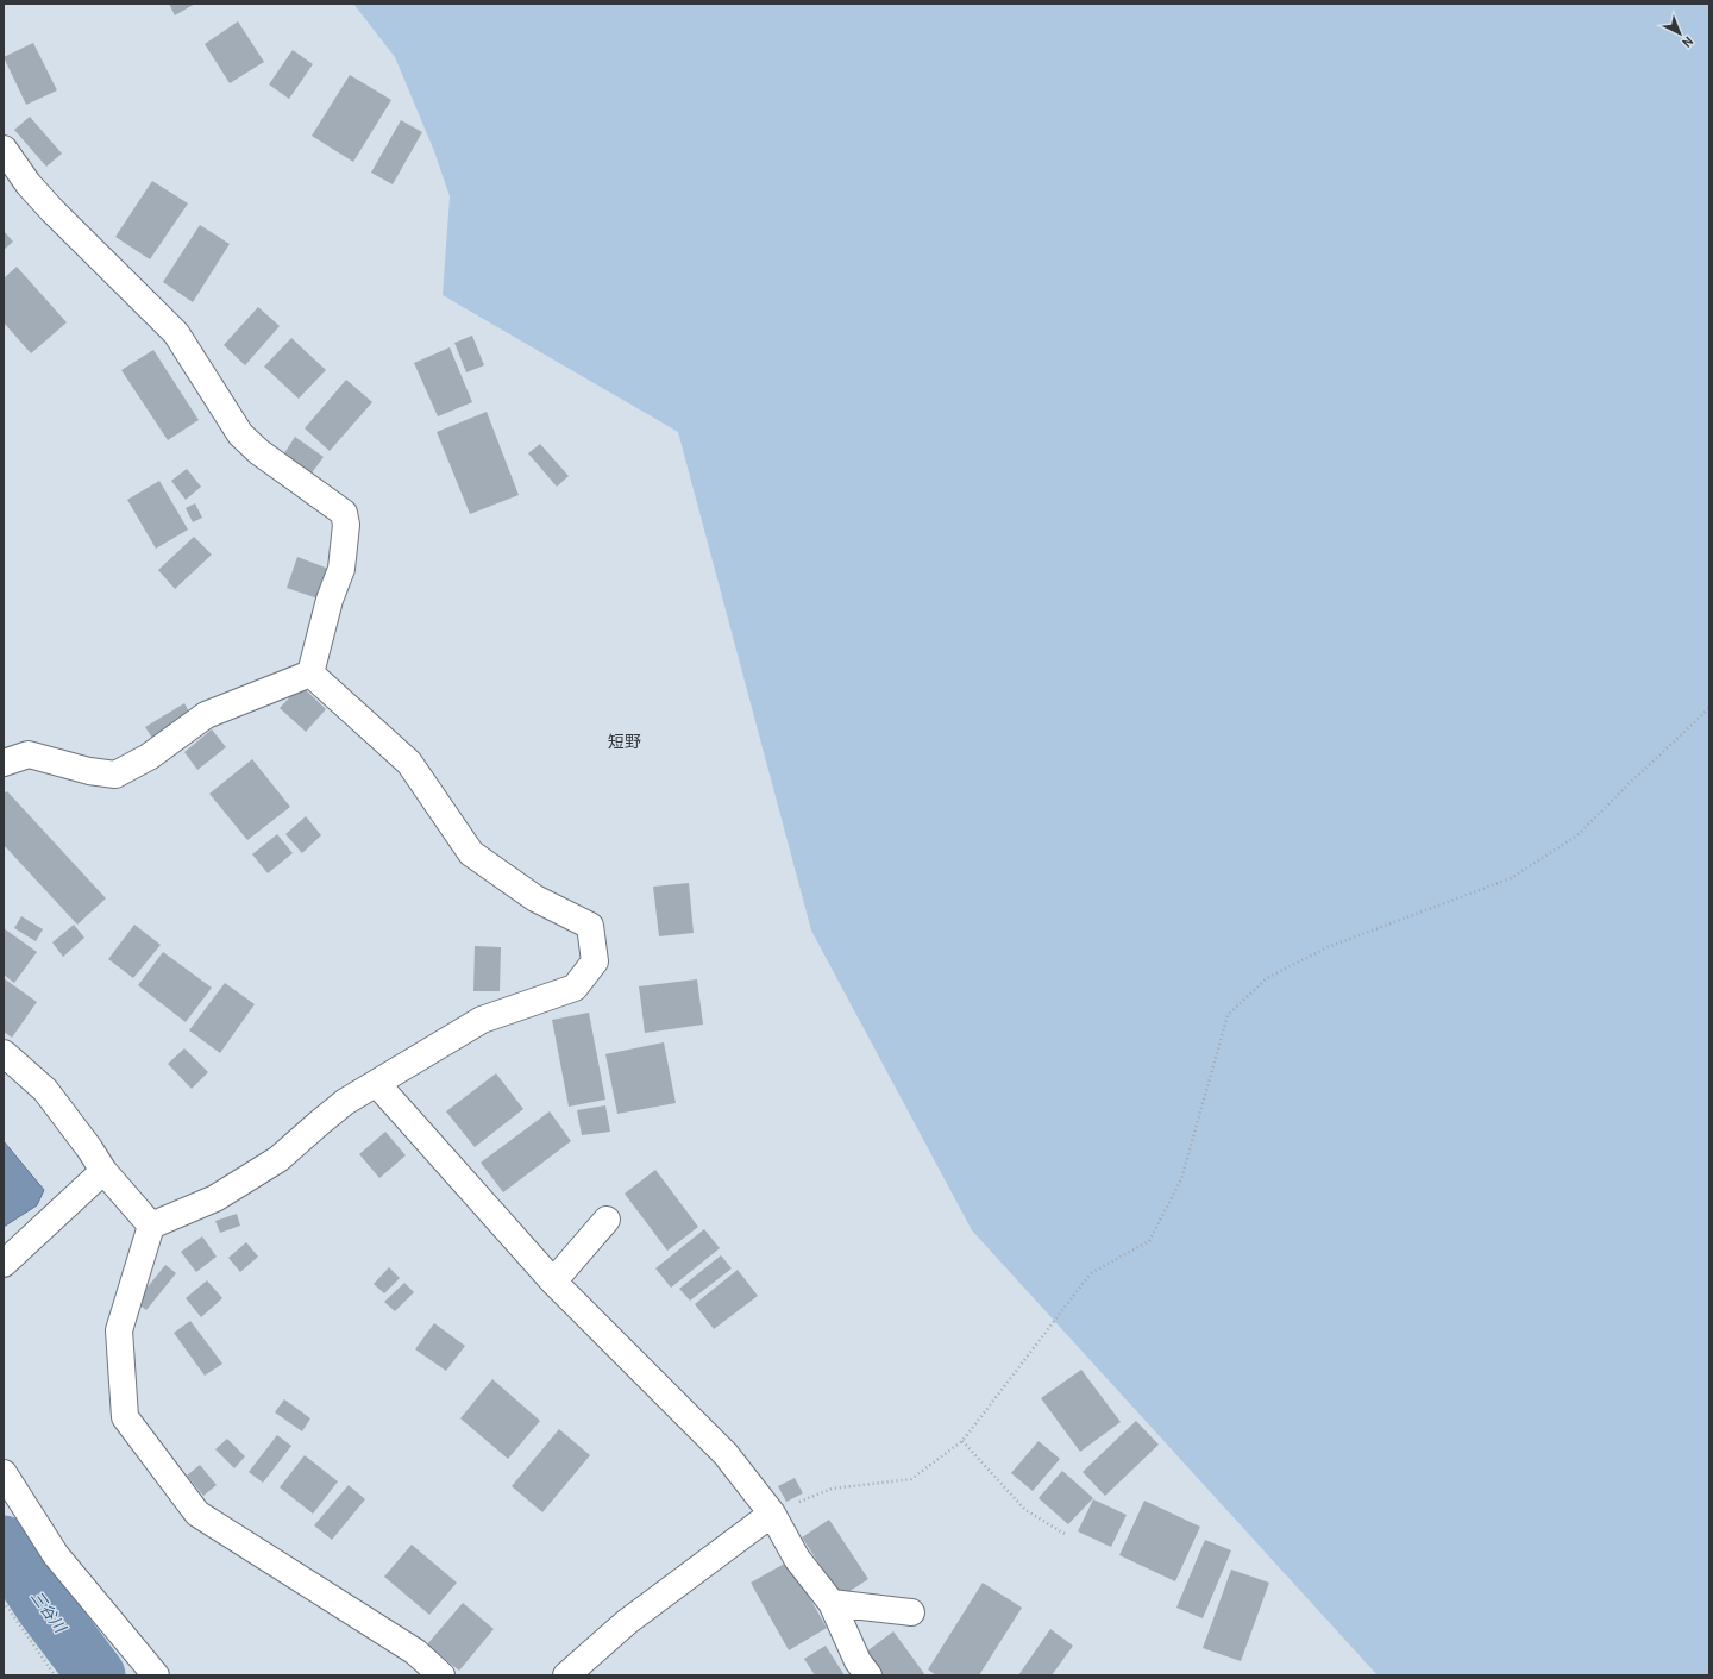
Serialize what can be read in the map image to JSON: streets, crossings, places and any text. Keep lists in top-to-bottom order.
{
  "districts": ["短野"],
  "water": ["三谷川"],
  "north": "bottom right"
}
